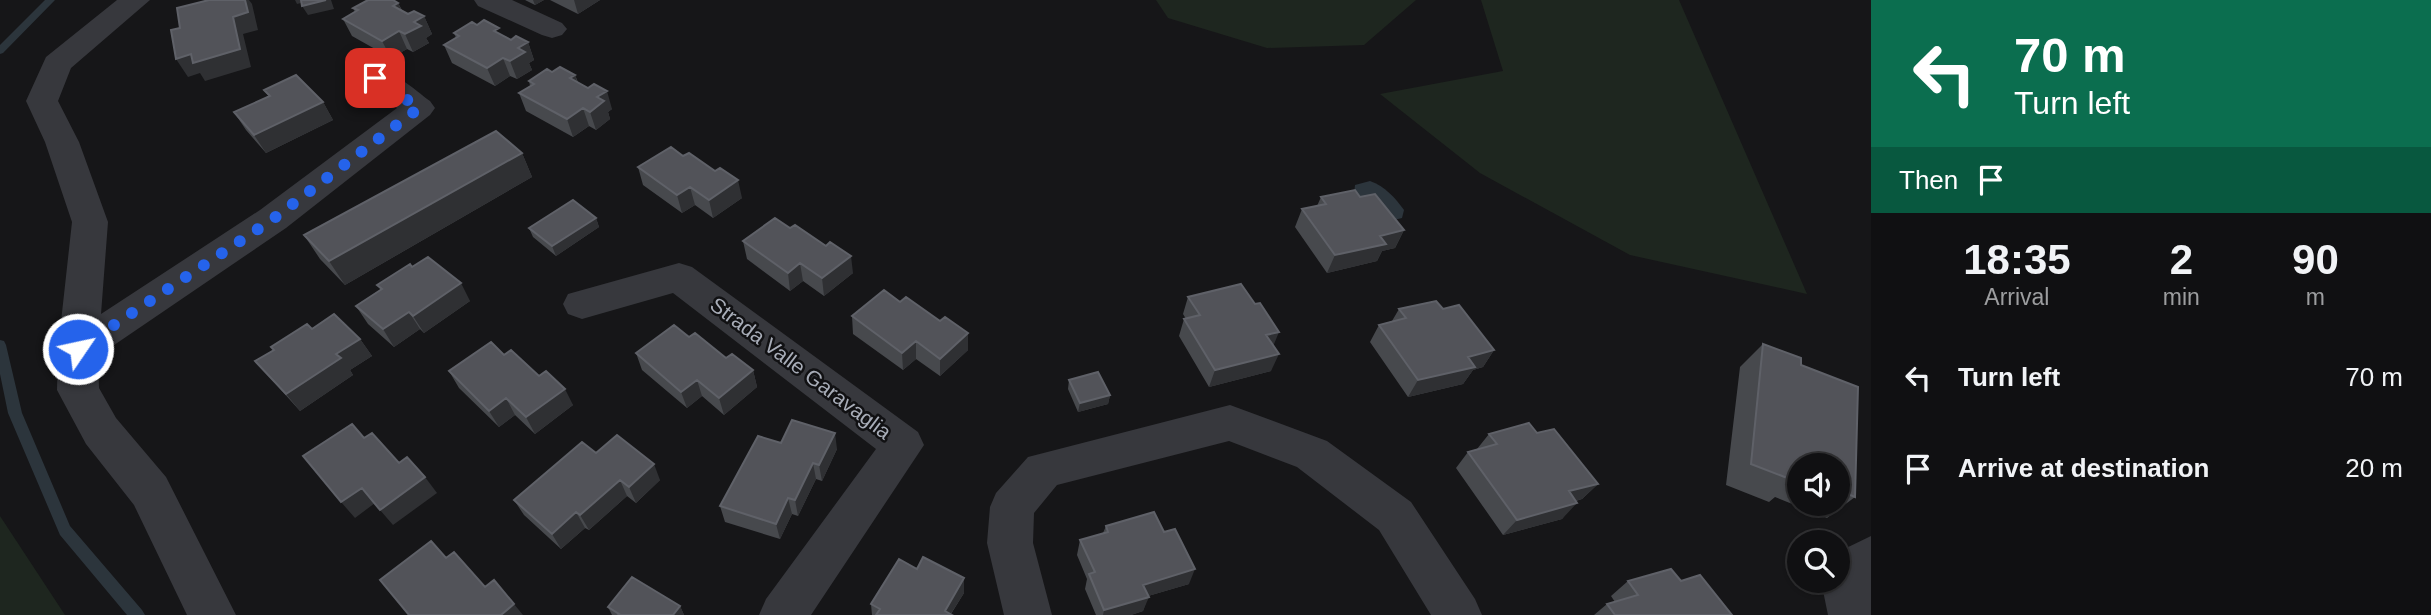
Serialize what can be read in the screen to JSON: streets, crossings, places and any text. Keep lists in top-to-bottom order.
{
  "streets": {
    "street": ["Strada Valle Garavaglia"]
  },
  "page": {
    "turn": ["70 m", "Turn left"],
    "then": "Then",
    "eta": [
      "18:35",
      "Arrival",
      "2",
      "min",
      "90",
      "m"
    ],
    "list": [
      {
        "name": "Turn left",
        "value": "70 m"
      },
      {
        "name": "Arrive at destination",
        "value": "20 m"
      }
    ]
  }
}
